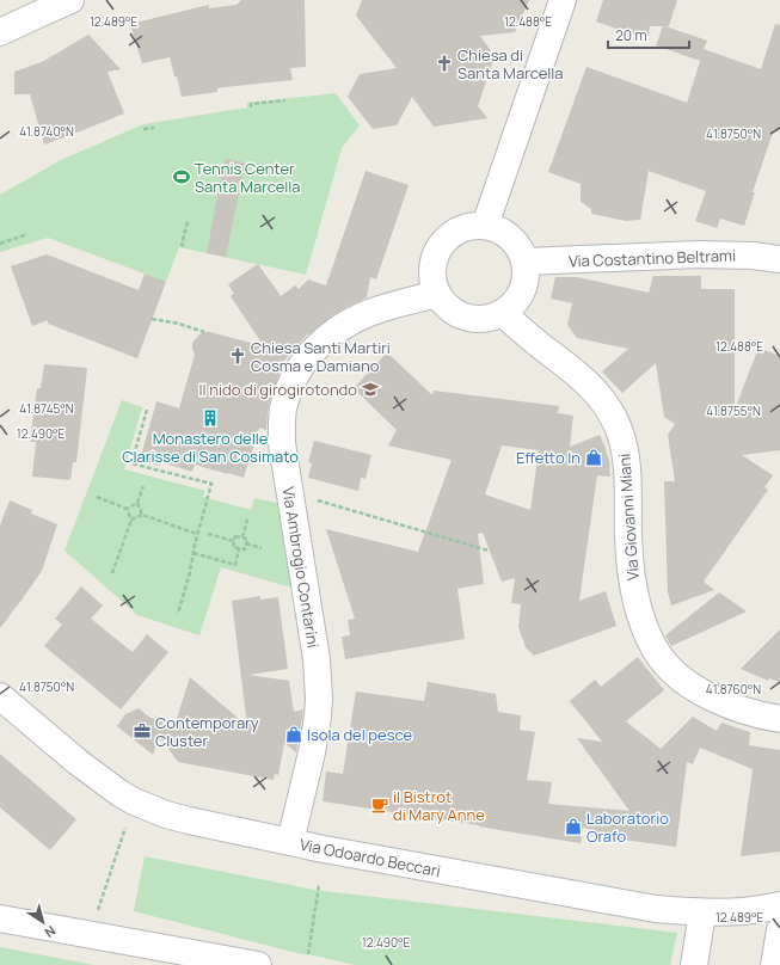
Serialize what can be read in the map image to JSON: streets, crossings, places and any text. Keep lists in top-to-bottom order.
{
  "streets": {
    "street": [
      "Via Costantino Beltrami",
      "Via Giovanni Miani",
      "Via Ambrogio Contarini",
      "Via Odoardo Beccari"
    ]
  },
  "crossings": [
    ["Via Costantino Beltrami", "Via Giovanni Miani"],
    ["Via Costantino Beltrami", "Via Ambrogio Contarini"],
    ["Via Giovanni Miani", "Via Ambrogio Contarini"],
    ["Via Ambrogio Contarini", "Via Odoardo Beccari"]
  ],
  "places": {
    "church": ["Chiesa di Santa Marcella", "Chiesa Santi Martiri Cosma e Damiano"],
    "sports": ["Tennis Center Santa Marcella"],
    "school or university": ["Il nido di girogirotondo"],
    "building": ["Monastero delle Clarisse di San Cosimato"],
    "shop": ["Effetto In", "Isola del pesce", "Laboratorio Orafo"],
    "office": ["Contemporary Cluster"],
    "cafe": ["il Bistrot di Mary Anne"]
  },
  "scale_bar": "20 m",
  "north": "bottom right",
  "coordinates": [
    "12.489°E",
    "12.488°E",
    "41.8740°N",
    "41.8750°N",
    "41.8745°N",
    "41.8755°N",
    "12.490°E",
    "41.8760°N"
  ]
}
